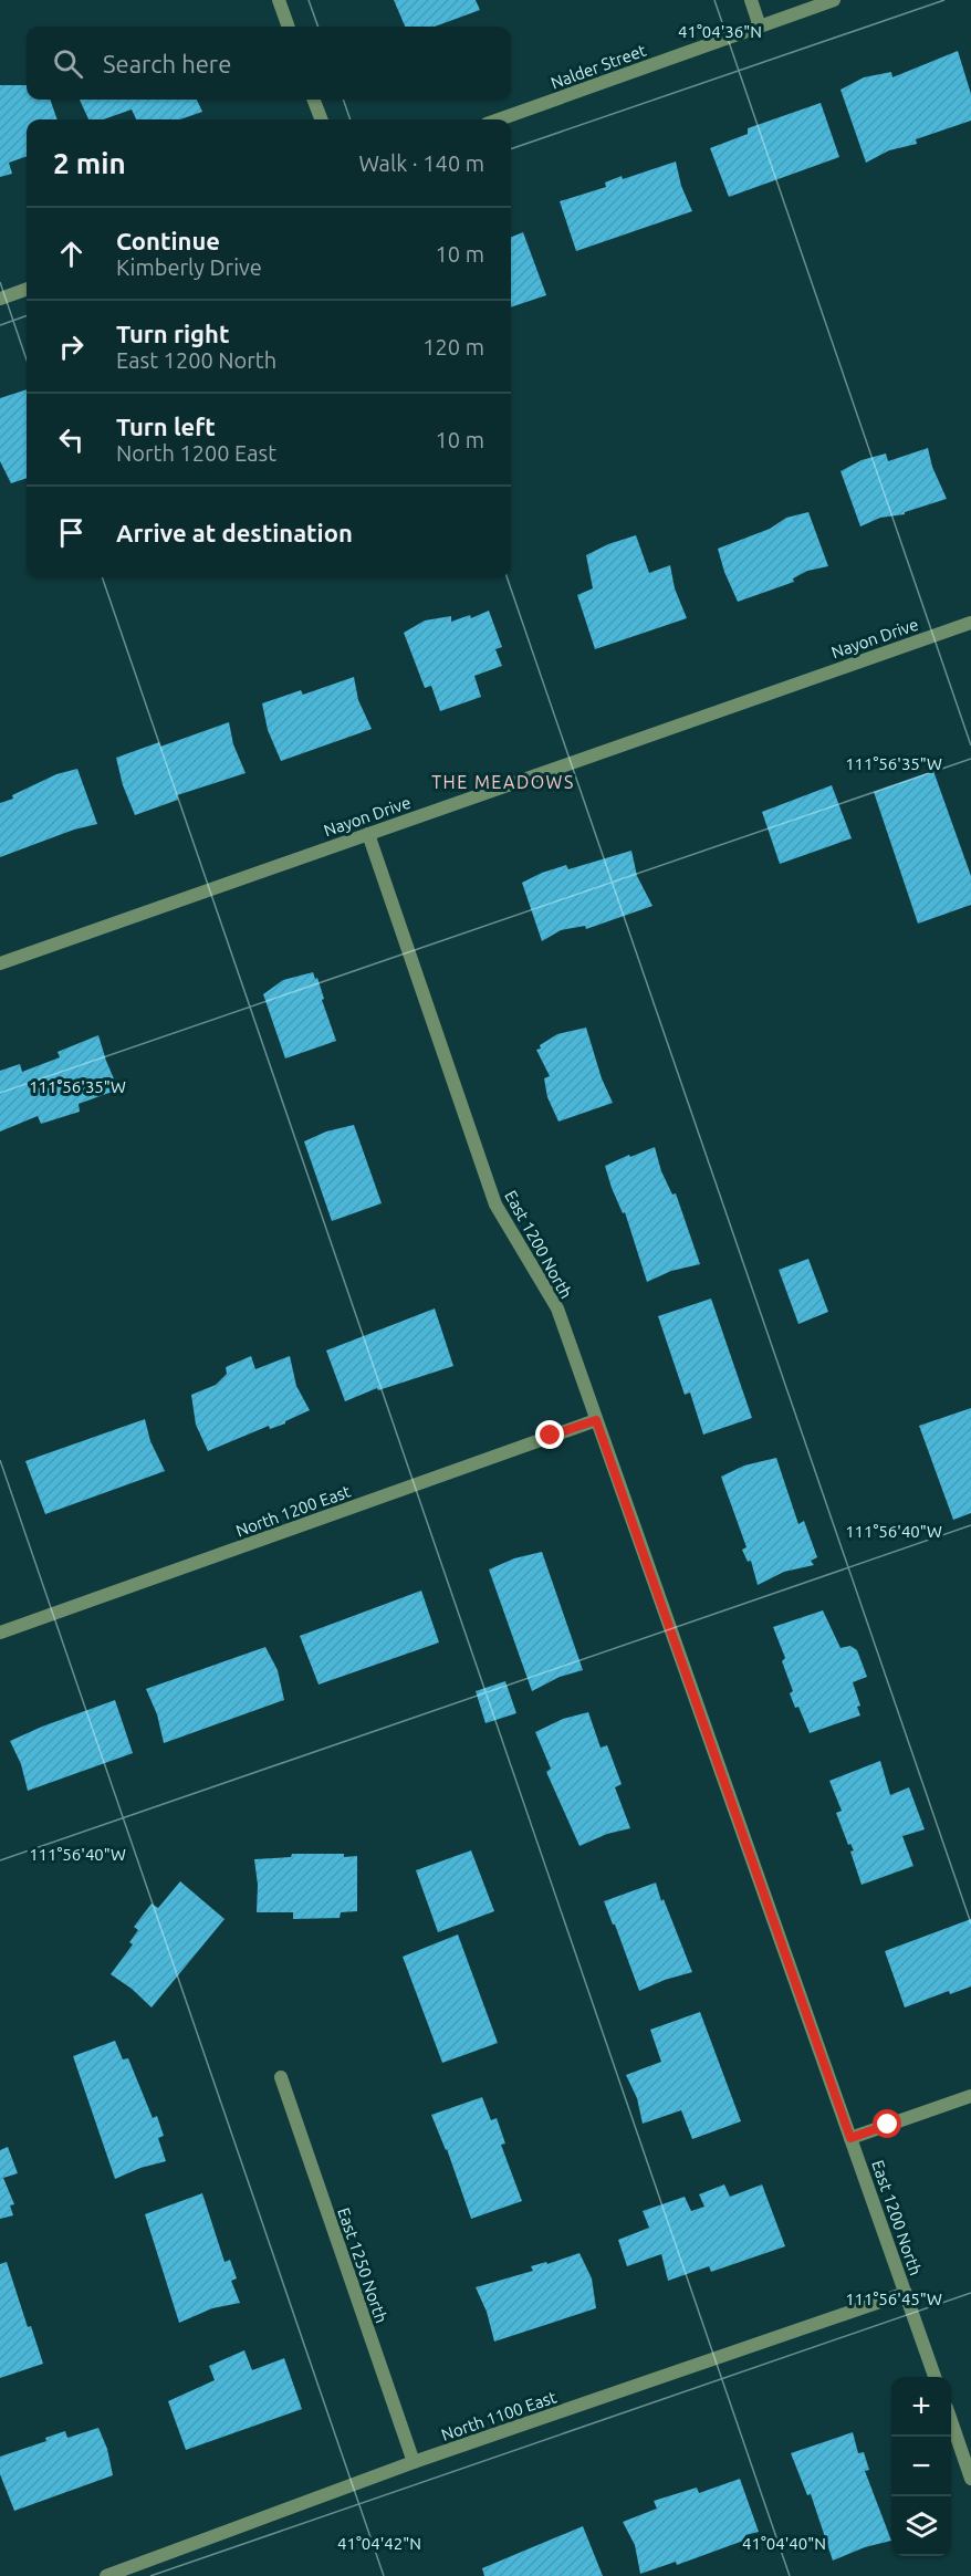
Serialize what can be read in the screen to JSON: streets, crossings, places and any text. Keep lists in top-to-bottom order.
{
  "streets": {
    "street": [
      "Nalder Street",
      "Nayon Drive",
      "East 1200 North",
      "North 1200 East",
      "East 1250 North",
      "North 1100 East"
    ]
  },
  "crossings": [
    ["Nayon Drive", "East 1200 North"],
    ["East 1200 North", "North 1200 East"],
    ["East 1200 North", "North 1100 East"],
    ["East 1250 North", "North 1100 East"]
  ],
  "districts": ["THE MEADOWS"],
  "page": {
    "search": "Search here",
    "heading": ["2 min", "Walk · 140 m"],
    "list": [
      ["Continue", "Kimberly Drive", "10 m"],
      ["Turn right", "East 1200 North", "120 m"],
      ["Turn left", "North 1200 East", "10 m"],
      "Arrive at destination"
    ],
    "map_buttons": ["+", "−"]
  },
  "coordinates": [
    "41°04'36\"N",
    "111°56'35\"W",
    "111°56'40\"W",
    "111°56'45\"W",
    "41°04'42\"N",
    "41°04'40\"N"
  ]
}
